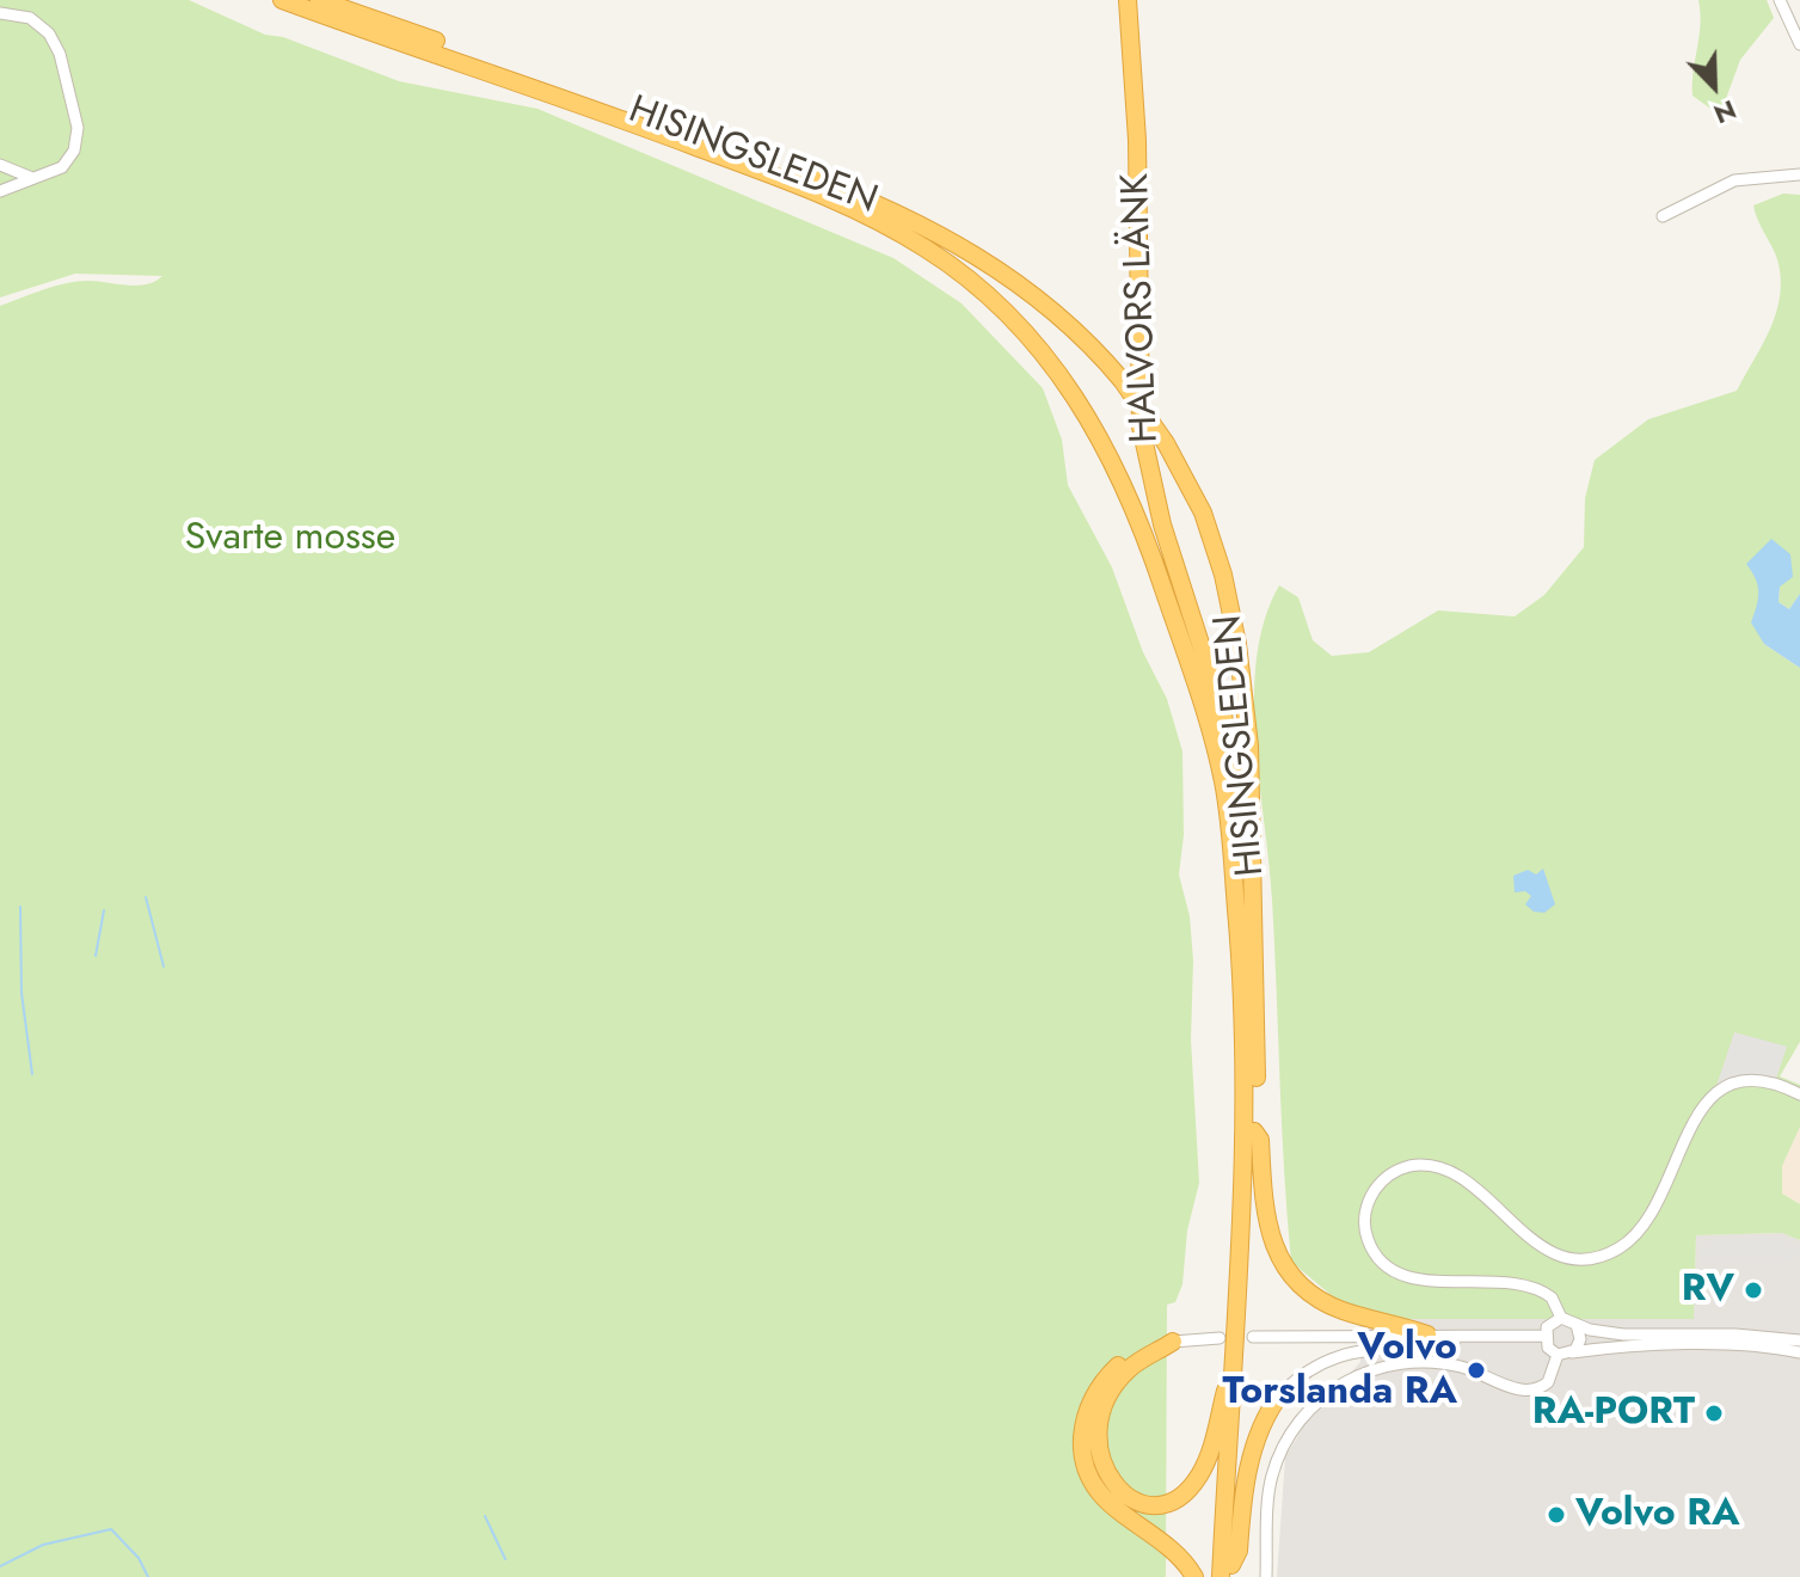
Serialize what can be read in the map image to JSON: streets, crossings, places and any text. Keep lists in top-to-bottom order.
{
  "streets": {
    "highway": ["HISINGSLEDEN", "HALVORS LÄNK"]
  },
  "crossings": [
    ["HISINGSLEDEN", "HALVORS LÄNK"]
  ],
  "parks": ["Svarte mosse"],
  "places": [
    "RV",
    "Volvo Torslanda RA",
    "RA-PORT",
    "Volvo RA"
  ],
  "north": "bottom right"
}
